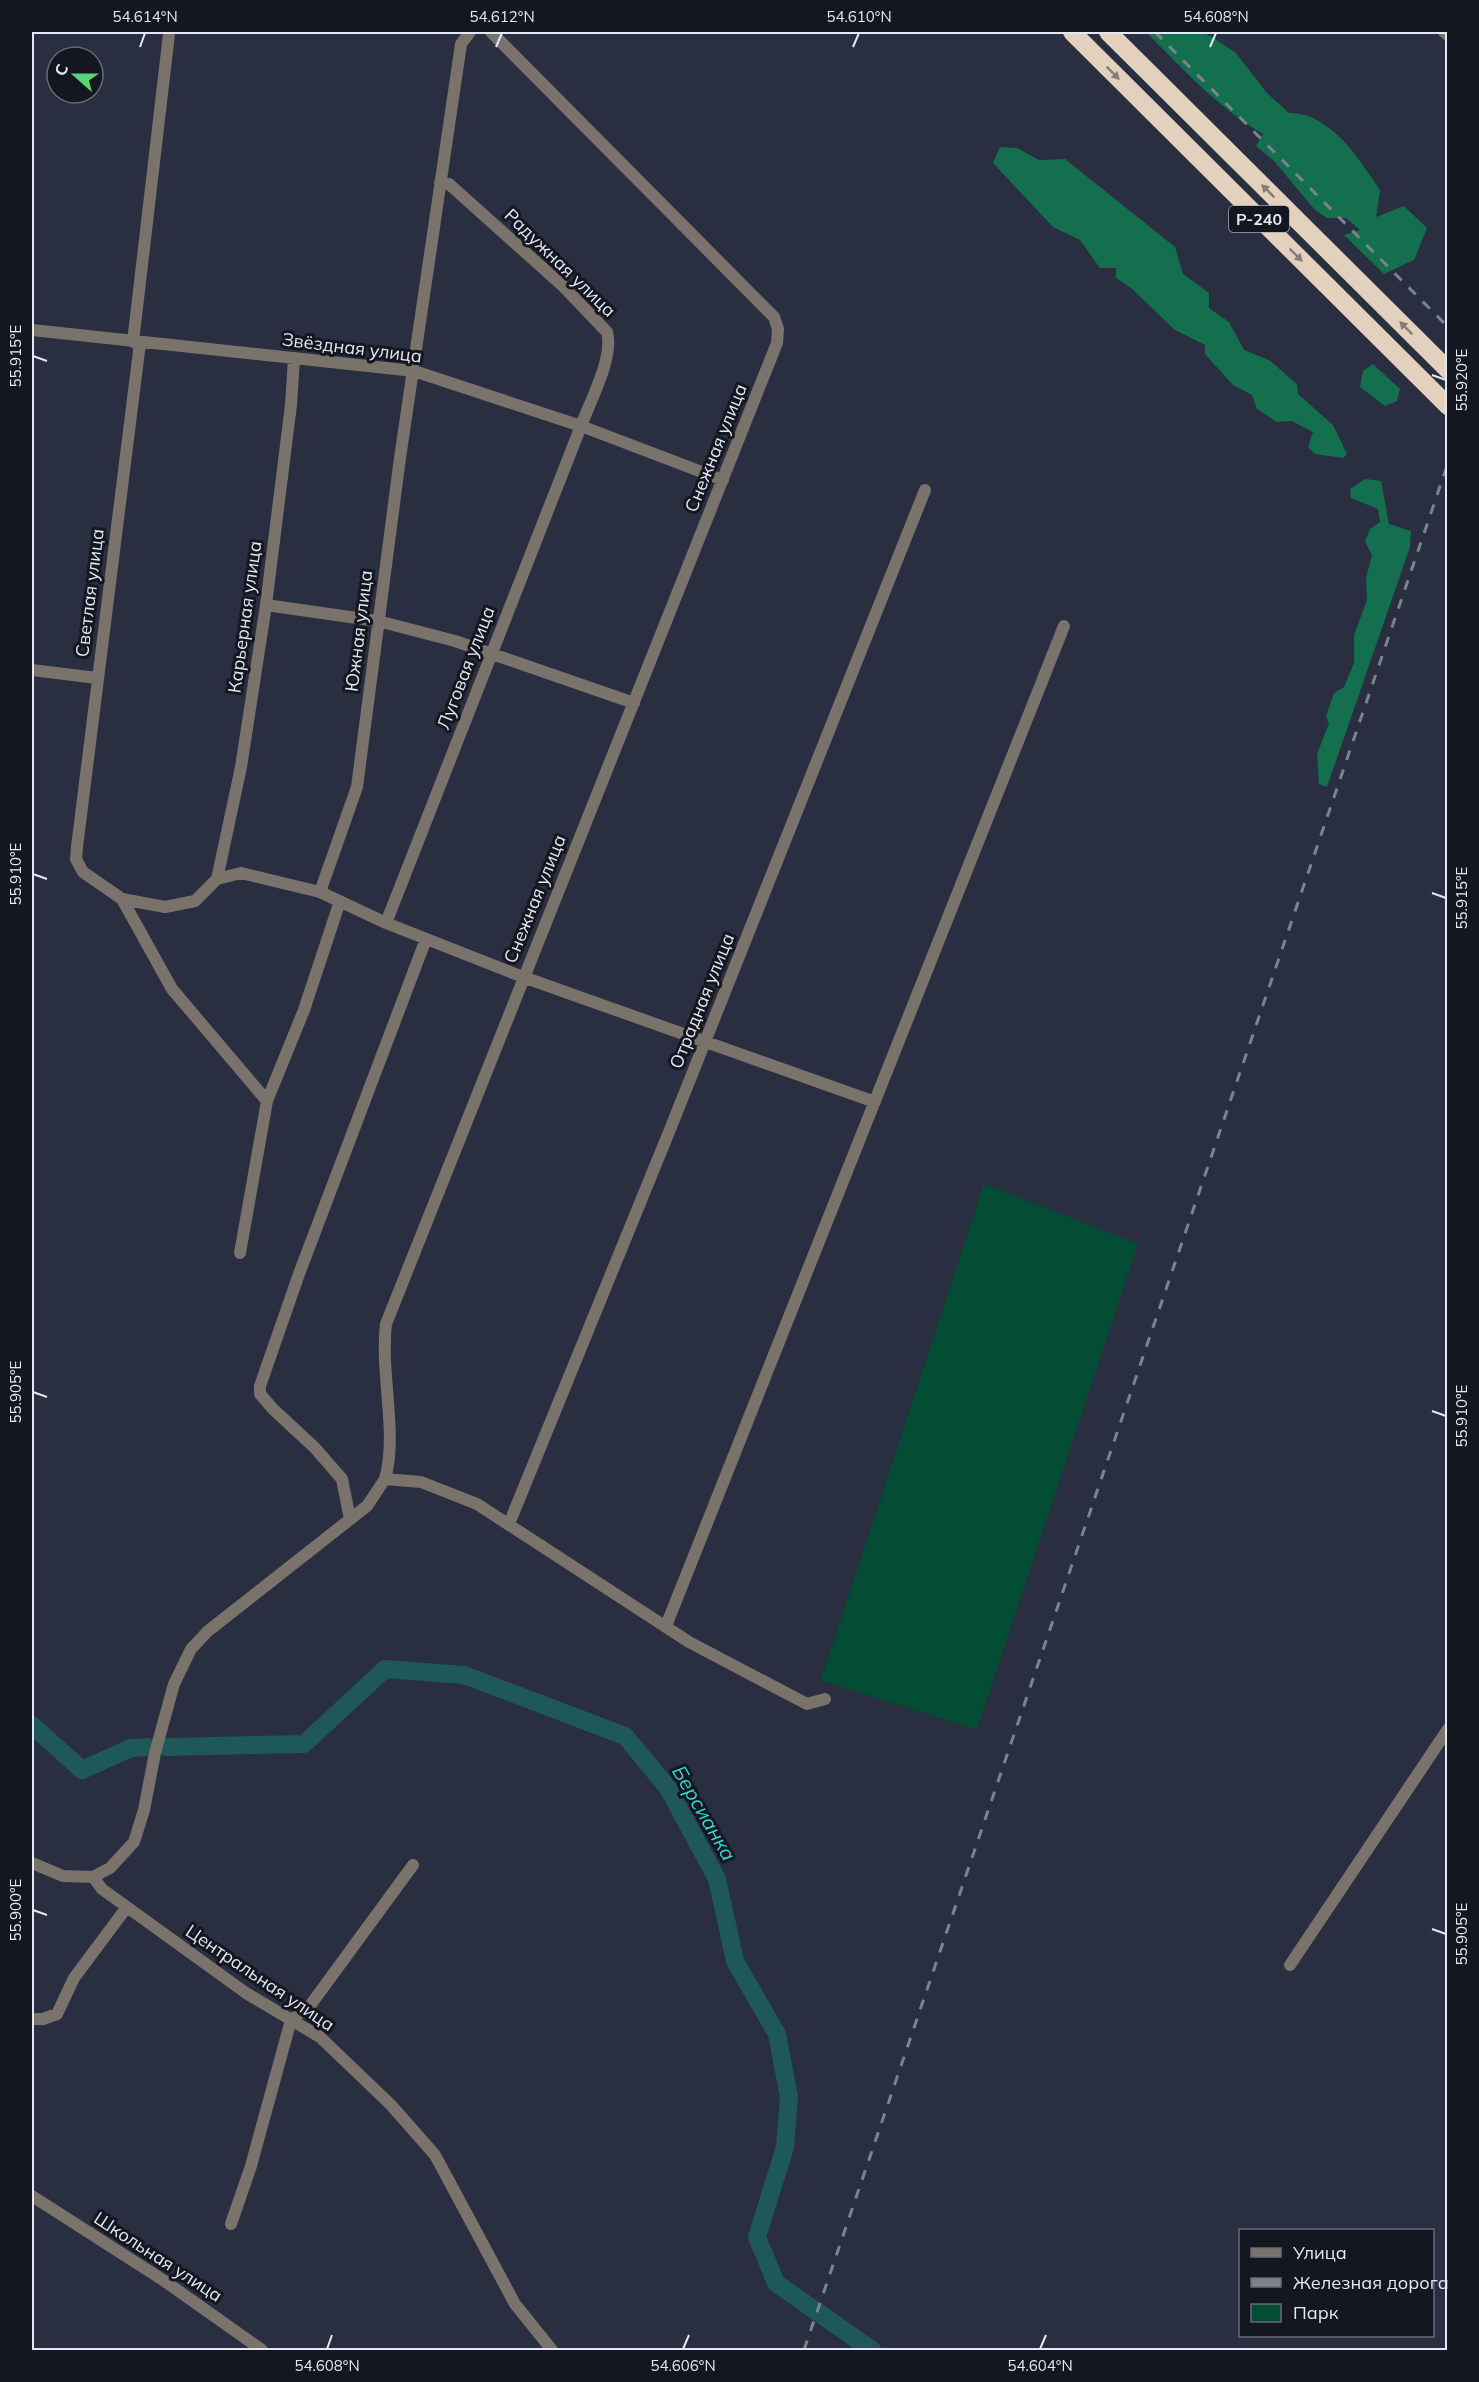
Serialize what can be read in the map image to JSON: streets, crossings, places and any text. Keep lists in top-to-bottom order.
{
  "streets": {
    "highway": ["Р-240"],
    "street": [
      "Радужная улица",
      "Звёздная улица",
      "Снежная улица",
      "Светлая улица",
      "Карьерная улица",
      "Южная улица",
      "Луговая улица",
      "Отрадная улица",
      "Центральная улица",
      "Школьная улица"
    ]
  },
  "crossings": [
    ["Радужная улица", "Звёздная улица"],
    ["Радужная улица", "Южная улица"],
    ["Радужная улица", "Луговая улица"],
    ["Звёздная улица", "Снежная улица"],
    ["Звёздная улица", "Светлая улица"],
    ["Звёздная улица", "Карьерная улица"],
    ["Звёздная улица", "Южная улица"],
    ["Звёздная улица", "Луговая улица"]
  ],
  "water": ["Берсианка"],
  "legend": ["Улица", "Железная дорога", "Парк"],
  "north": "left",
  "coordinates": [
    "54.614°N",
    "54.612°N",
    "54.610°N",
    "54.608°N",
    "55.915°E",
    "55.920°E",
    "55.910°E",
    "55.905°E",
    "55.900°E",
    "54.606°N",
    "54.604°N"
  ]
}
